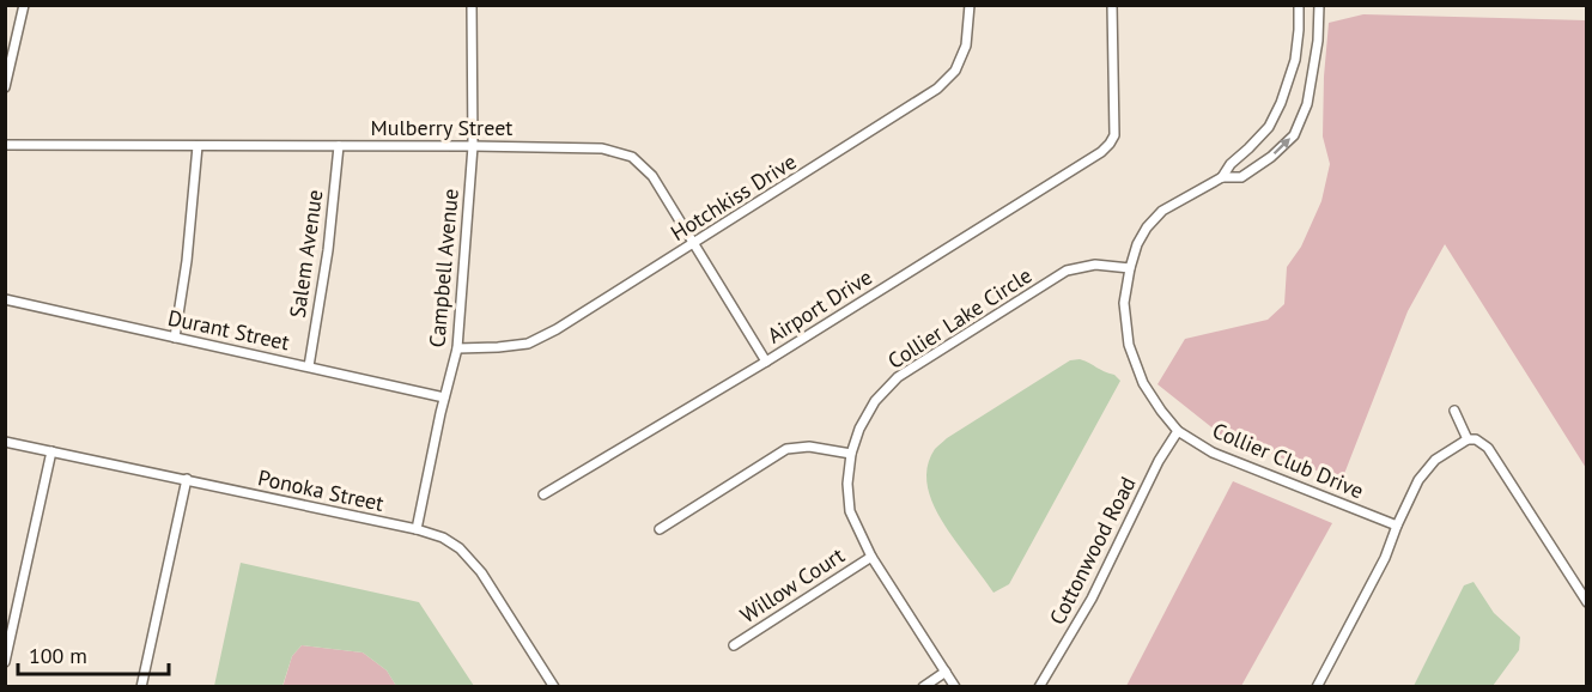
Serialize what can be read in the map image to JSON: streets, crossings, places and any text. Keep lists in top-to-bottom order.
{
  "streets": {
    "street": [
      "Mulberry Street",
      "Hotchkiss Drive",
      "Salem Avenue",
      "Campbell Avenue",
      "Airport Drive",
      "Collier Lake Circle",
      "Durant Street",
      "Collier Club Drive",
      "Ponoka Street",
      "Cottonwood Road",
      "Willow Court"
    ]
  },
  "crossings": [
    ["Mulberry Street", "Hotchkiss Drive"],
    ["Mulberry Street", "Salem Avenue"],
    ["Mulberry Street", "Campbell Avenue"],
    ["Mulberry Street", "Airport Drive"],
    ["Hotchkiss Drive", "Campbell Avenue"],
    ["Salem Avenue", "Durant Street"],
    ["Campbell Avenue", "Durant Street"],
    ["Campbell Avenue", "Ponoka Street"],
    ["Collier Lake Circle", "Collier Club Drive"],
    ["Collier Lake Circle", "Willow Court"],
    ["Collier Club Drive", "Cottonwood Road"]
  ],
  "scale_bar": "100 m"
}
